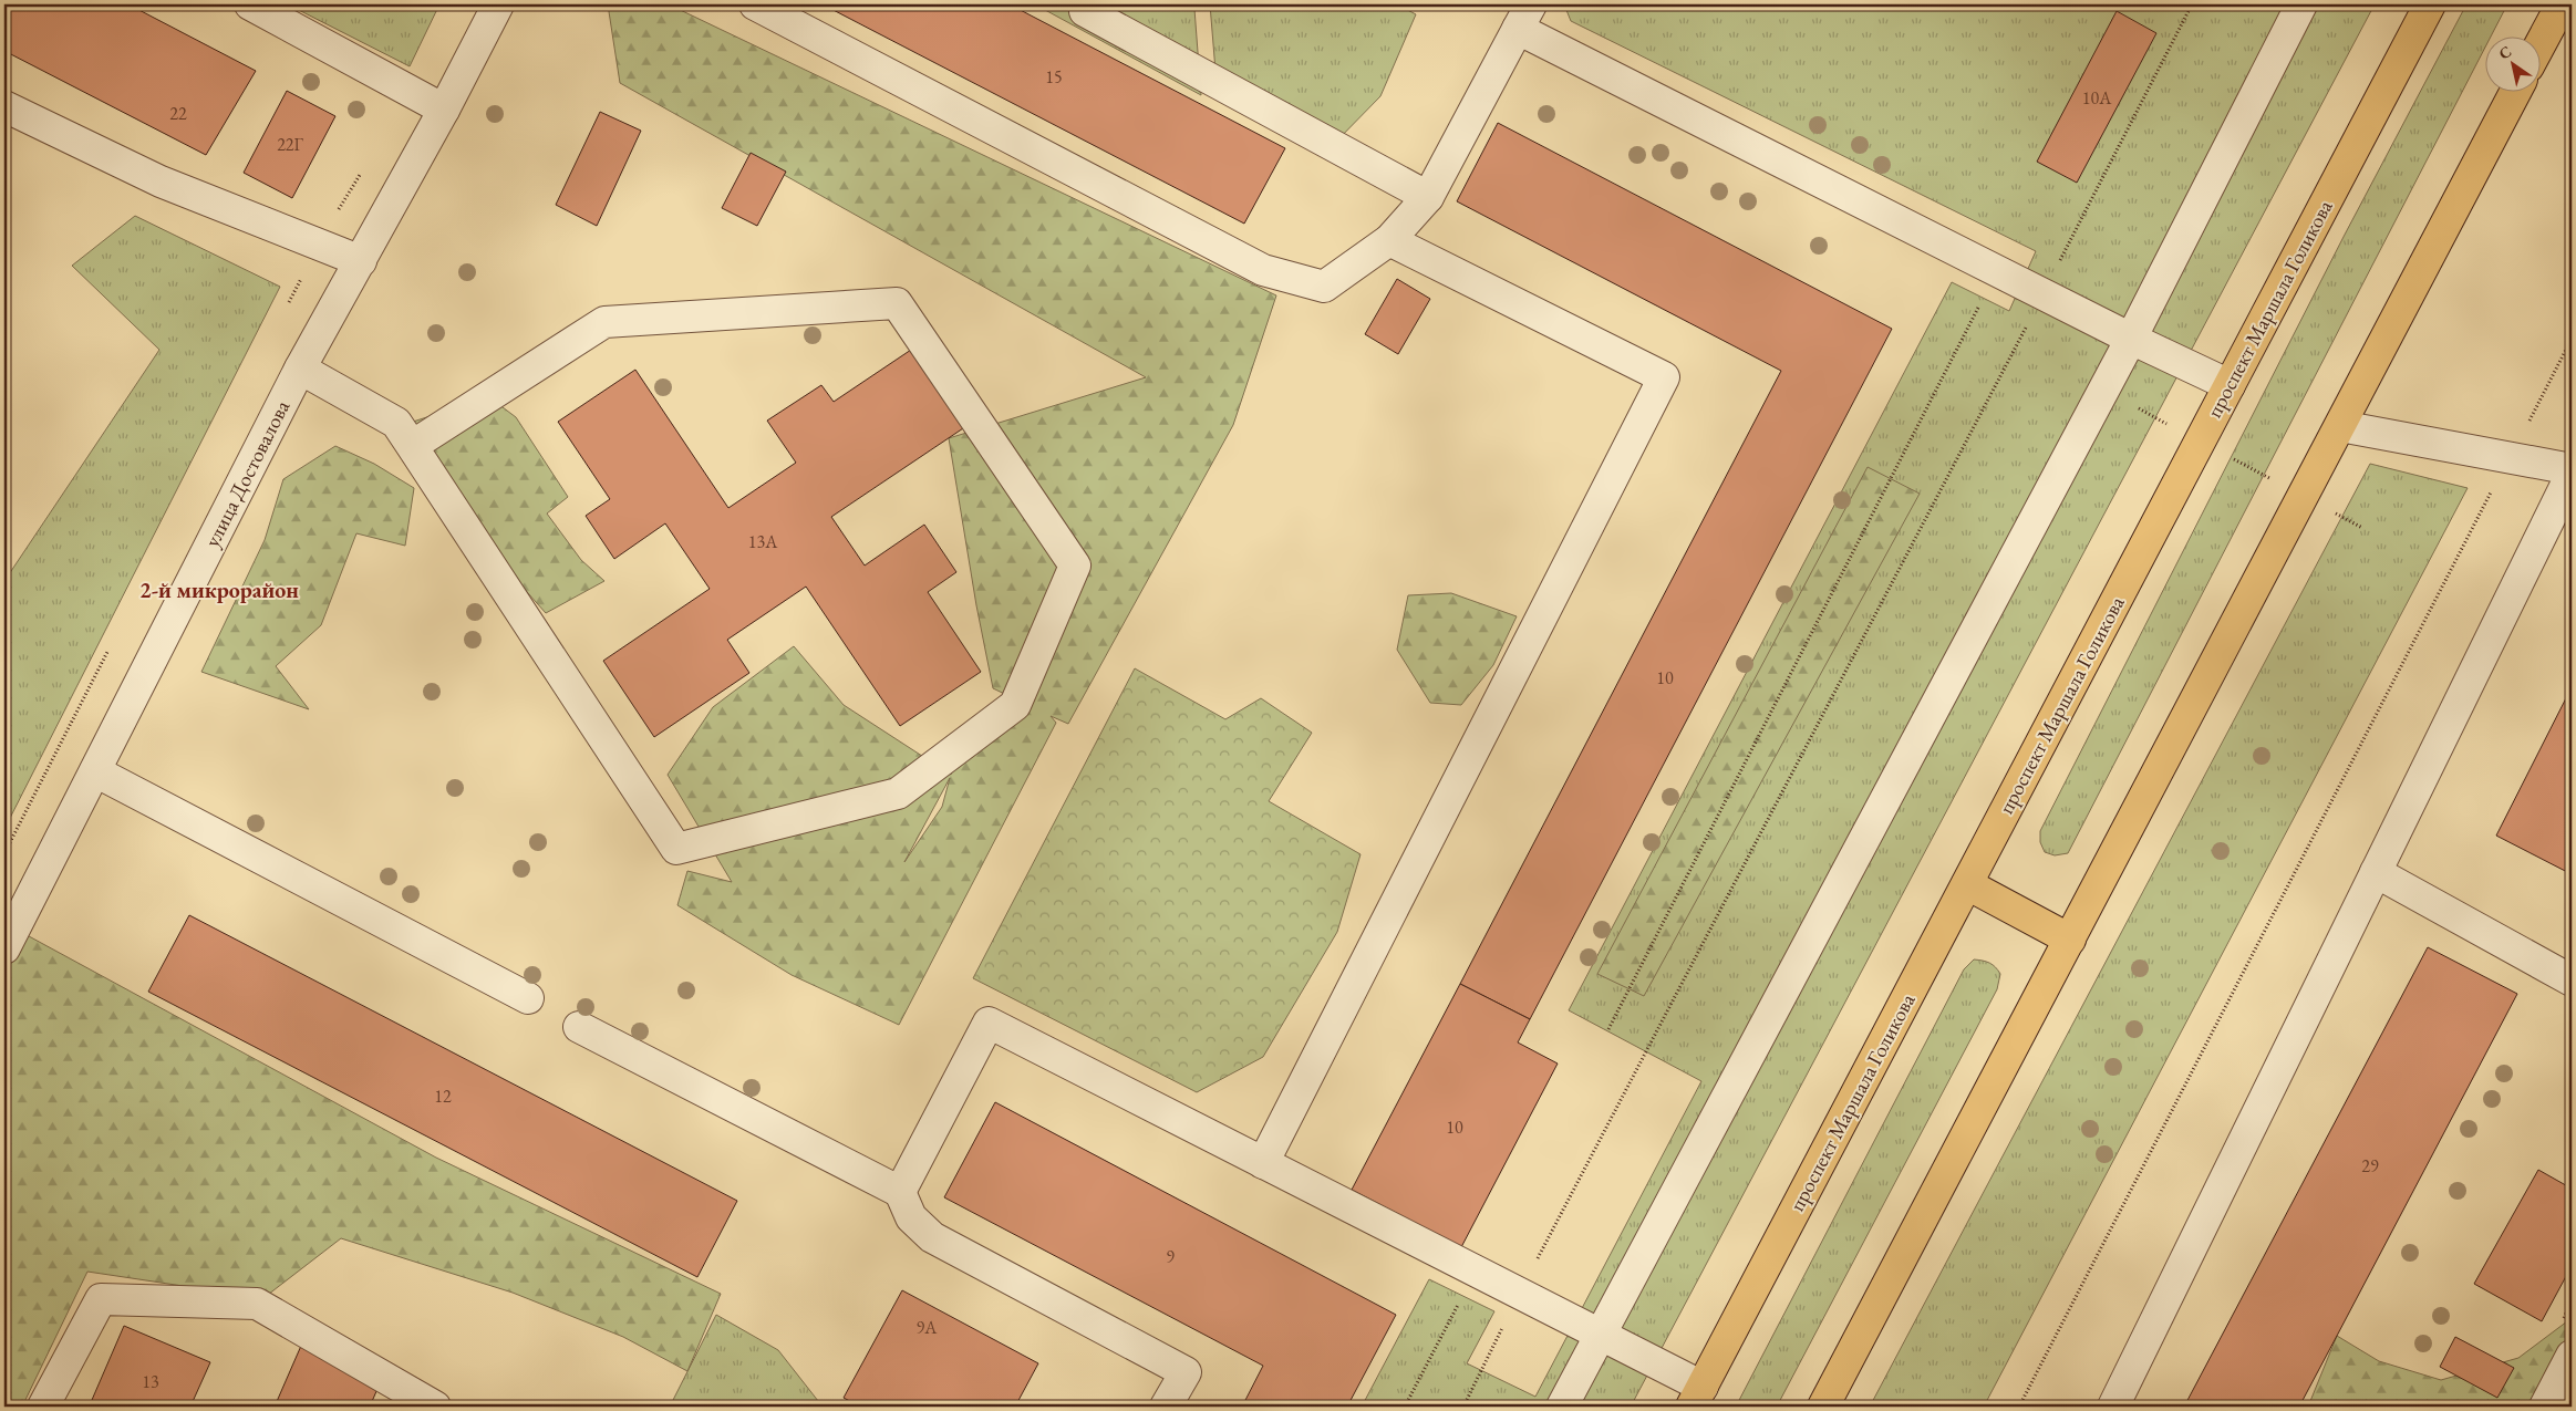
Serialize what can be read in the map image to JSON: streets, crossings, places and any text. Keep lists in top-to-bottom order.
{
  "streets": {
    "main road": ["проспект Маршала Голикова"],
    "street": ["улица Достовалова"]
  },
  "districts": ["2-й микрорайон"],
  "house_numbers": [
    "15",
    "10А",
    "22",
    "22Г",
    "13А",
    "10",
    "12",
    "10",
    "29",
    "9",
    "9А",
    "13"
  ],
  "north": "top left"
}
